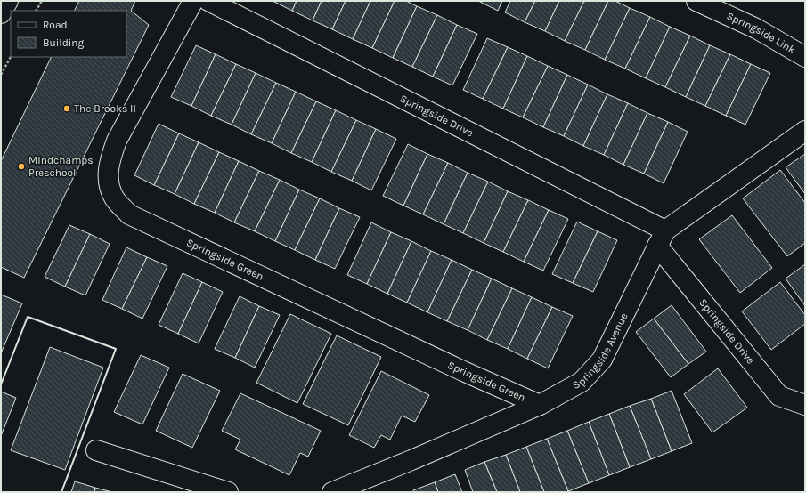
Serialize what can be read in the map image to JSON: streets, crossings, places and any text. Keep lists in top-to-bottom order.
{
  "streets": {
    "street": [
      "Springside Link",
      "Springside Drive",
      "Springside Green",
      "Springside Avenue"
    ]
  },
  "crossings": [
    ["Springside Drive", "Springside Avenue"],
    ["Springside Green", "Springside Avenue"]
  ],
  "places": ["The Brooks II", "Mindchamps Preschool"],
  "legend": ["Road", "Building"]
}
